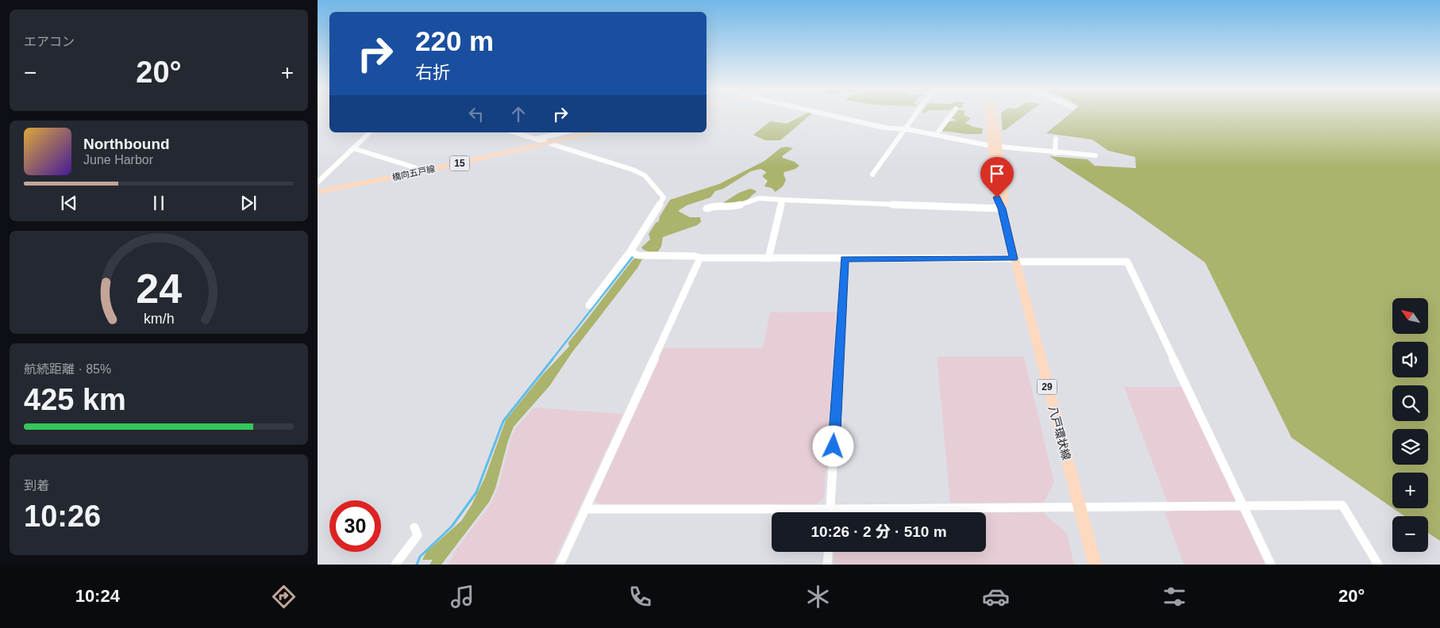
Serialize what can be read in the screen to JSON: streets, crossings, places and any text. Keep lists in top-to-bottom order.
{
  "streets": {
    "main road": [
      "15",
      "橋向五戸線",
      "29",
      "八戸環状線"
    ]
  },
  "north": "top left",
  "page": {
    "tile": [
      "エアコン",
      ["航続距離 · 85%", "425 km"],
      ["到着", "10:26"]
    ],
    "turn": ["220 m", "右折"],
    "heat": ["−", "20°", "+"],
    "song": ["Northbound", "June Harbor"],
    "map_buttons": ["+", "−"],
    "limit": "30",
    "trip": "10:26 · 2 分 · 510 m",
    "tabs": ["10:24", "20°"],
    "gauge": ["24", "km/h"]
  }
}
